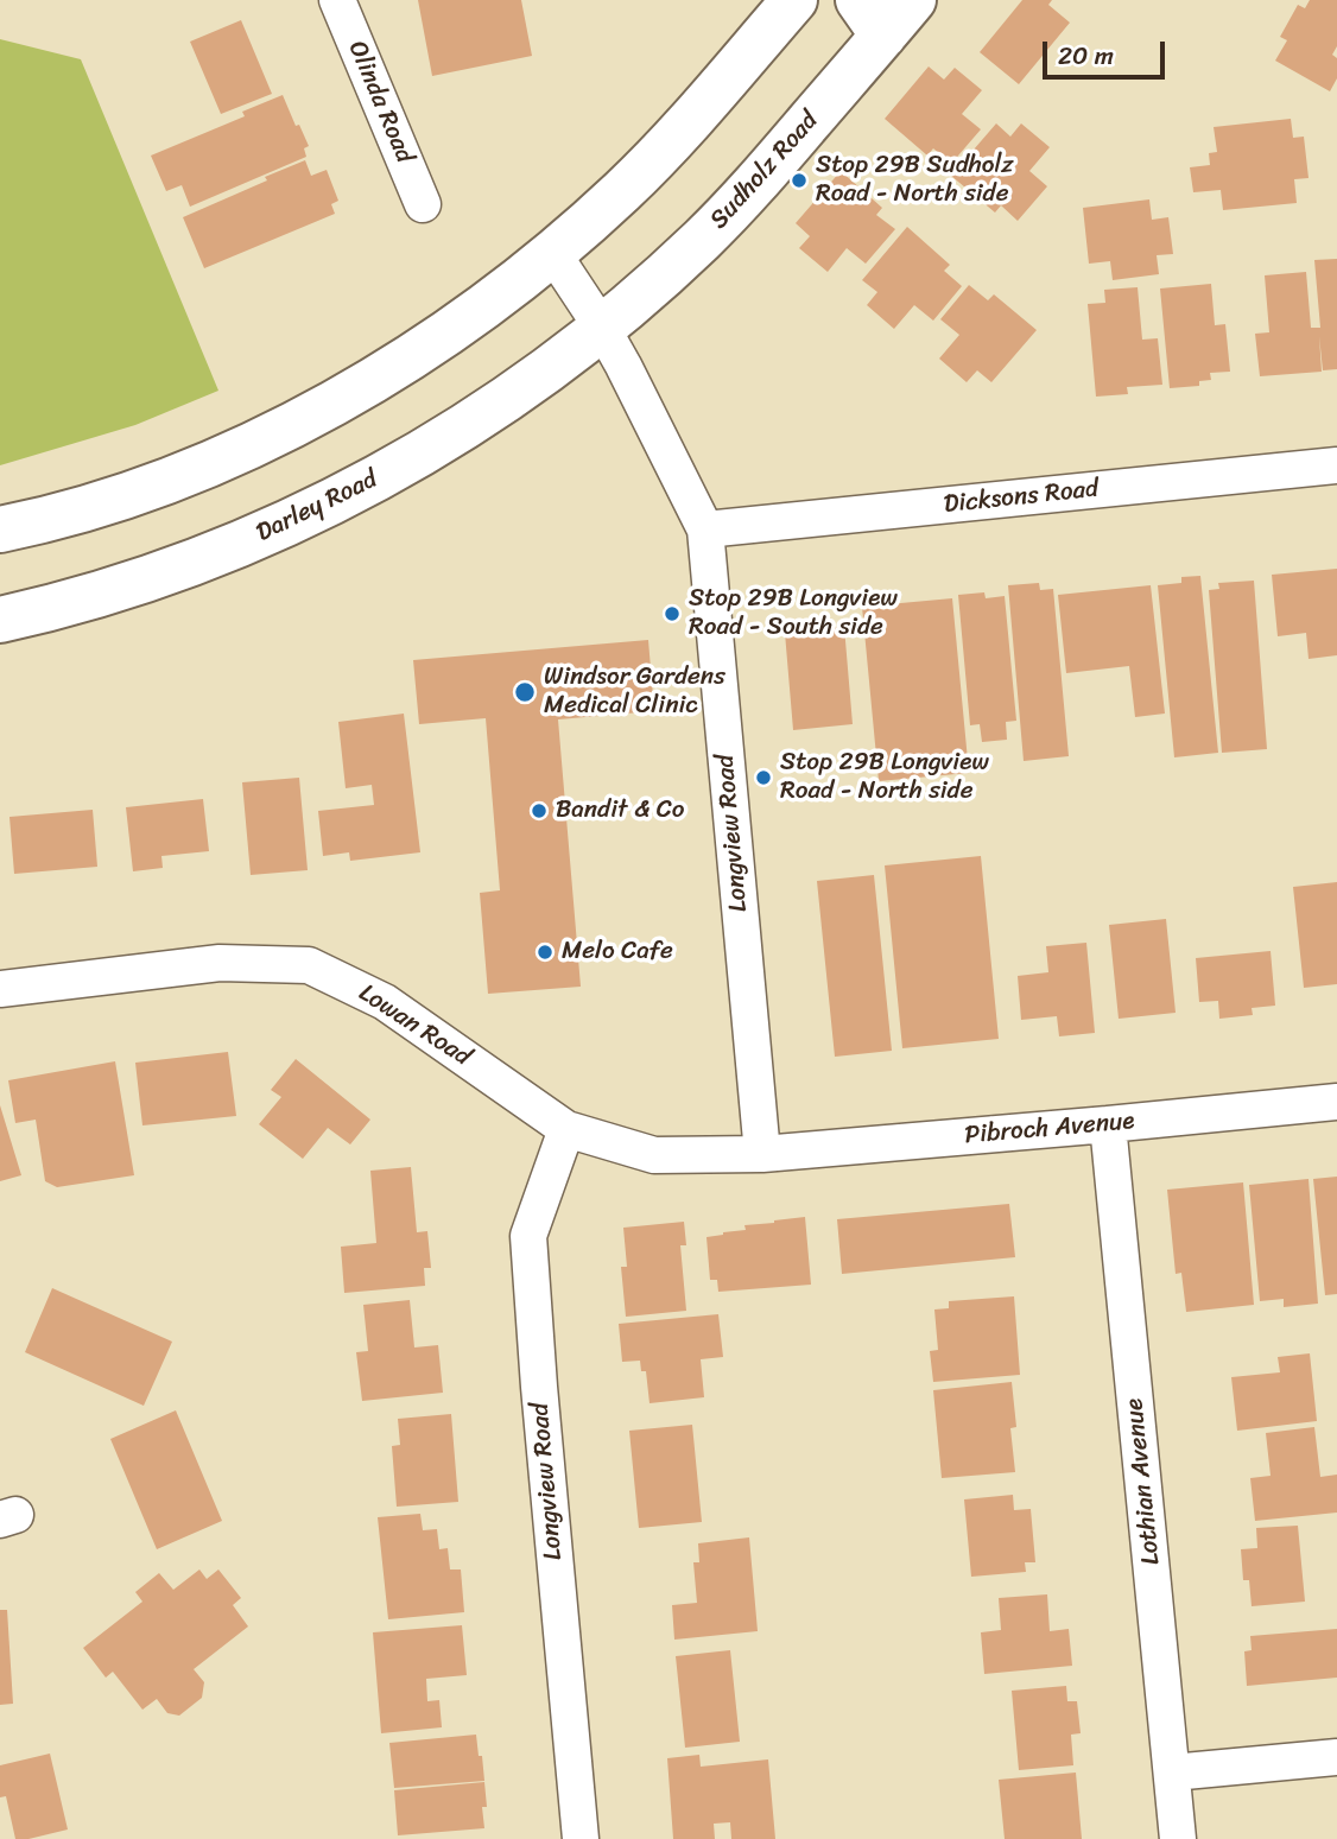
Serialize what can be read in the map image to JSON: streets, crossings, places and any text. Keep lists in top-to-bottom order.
{
  "streets": {
    "main road": ["Sudholz Road", "Darley Road"],
    "street": [
      "Olinda Road",
      "Dicksons Road",
      "Longview Road",
      "Lowan Road",
      "Pibroch Avenue",
      "Lothian Avenue"
    ]
  },
  "crossings": [
    ["Sudholz Road", "Darley Road"],
    ["Sudholz Road", "Longview Road"],
    ["Dicksons Road", "Longview Road"],
    ["Darley Road", "Longview Road"],
    ["Longview Road", "Lowan Road"],
    ["Longview Road", "Pibroch Avenue"],
    ["Lowan Road", "Pibroch Avenue"],
    ["Pibroch Avenue", "Lothian Avenue"]
  ],
  "places": [
    "Stop 29B Sudholz Road - North side",
    "Stop 29B Longview Road - South side",
    "Windsor Gardens Medical Clinic",
    "Stop 29B Longview Road - North side",
    "Bandit & Co",
    "Melo Cafe"
  ],
  "scale_bar": "20 m"
}
